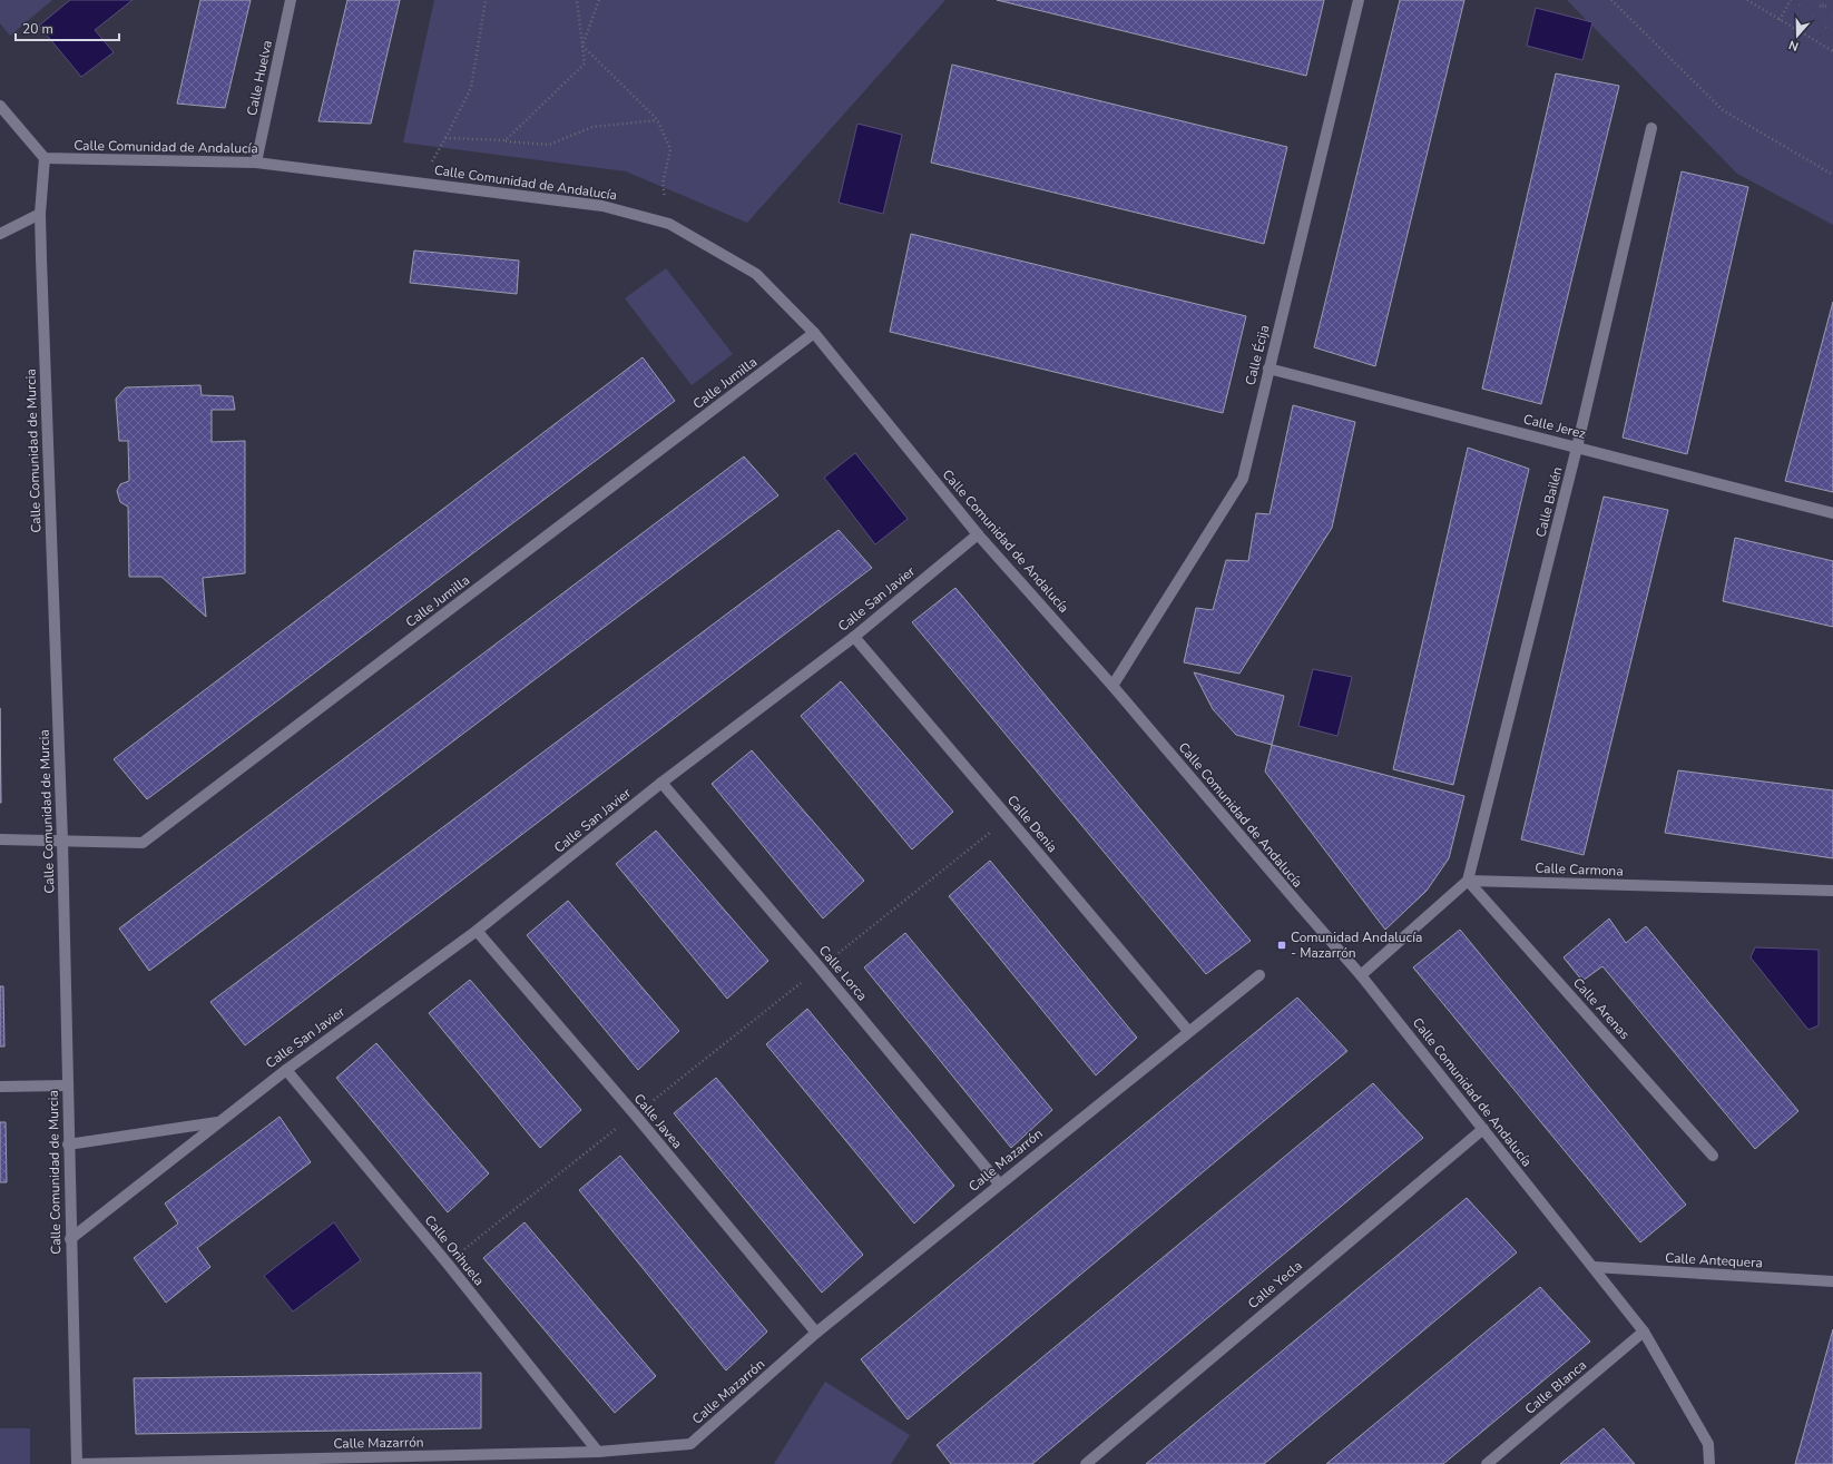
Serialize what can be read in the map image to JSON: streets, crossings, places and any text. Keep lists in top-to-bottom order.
{
  "streets": {
    "street": [
      "Calle Huelva",
      "Calle Comunidad de Andalucía",
      "Calle Écija",
      "Calle Jumilla",
      "Calle Jerez",
      "Calle Comunidad de Murcia",
      "Calle Bailén",
      "Calle San Javier",
      "Calle Denia",
      "Calle Carmona",
      "Calle Lorca",
      "Calle Arenas",
      "Calle Javea",
      "Calle Mazarrón",
      "Calle Orihuela",
      "Calle Antequera",
      "Calle Yecla",
      "Calle Blanca"
    ]
  },
  "crossings": [
    ["Calle Huelva", "Calle Comunidad de Andalucía"],
    ["Calle Comunidad de Andalucía", "Calle Écija"],
    ["Calle Comunidad de Andalucía", "Calle Jumilla"],
    ["Calle Comunidad de Andalucía", "Calle Comunidad de Murcia"],
    ["Calle Comunidad de Andalucía", "Calle San Javier"],
    ["Calle Comunidad de Andalucía", "Calle Antequera"],
    ["Calle Comunidad de Andalucía", "Calle Yecla"],
    ["Calle Comunidad de Andalucía", "Calle Blanca"],
    ["Calle Écija", "Calle Jerez"],
    ["Calle Jumilla", "Calle Comunidad de Murcia"],
    ["Calle Jerez", "Calle Bailén"],
    ["Calle Comunidad de Murcia", "Calle San Javier"],
    ["Calle Comunidad de Murcia", "Calle Mazarrón"],
    ["Calle Bailén", "Calle Carmona"],
    ["Calle Bailén", "Calle Arenas"],
    ["Calle San Javier", "Calle Denia"],
    ["Calle San Javier", "Calle Lorca"],
    ["Calle San Javier", "Calle Javea"],
    ["Calle San Javier", "Calle Orihuela"],
    ["Calle Denia", "Calle Mazarrón"],
    ["Calle Carmona", "Calle Arenas"],
    ["Calle Lorca", "Calle Mazarrón"],
    ["Calle Javea", "Calle Mazarrón"],
    ["Calle Mazarrón", "Calle Orihuela"]
  ],
  "places": {
    "transit": ["Comunidad Andalucía - Mazarrón"]
  },
  "scale_bar": "20 m",
  "north": "bottom"
}
